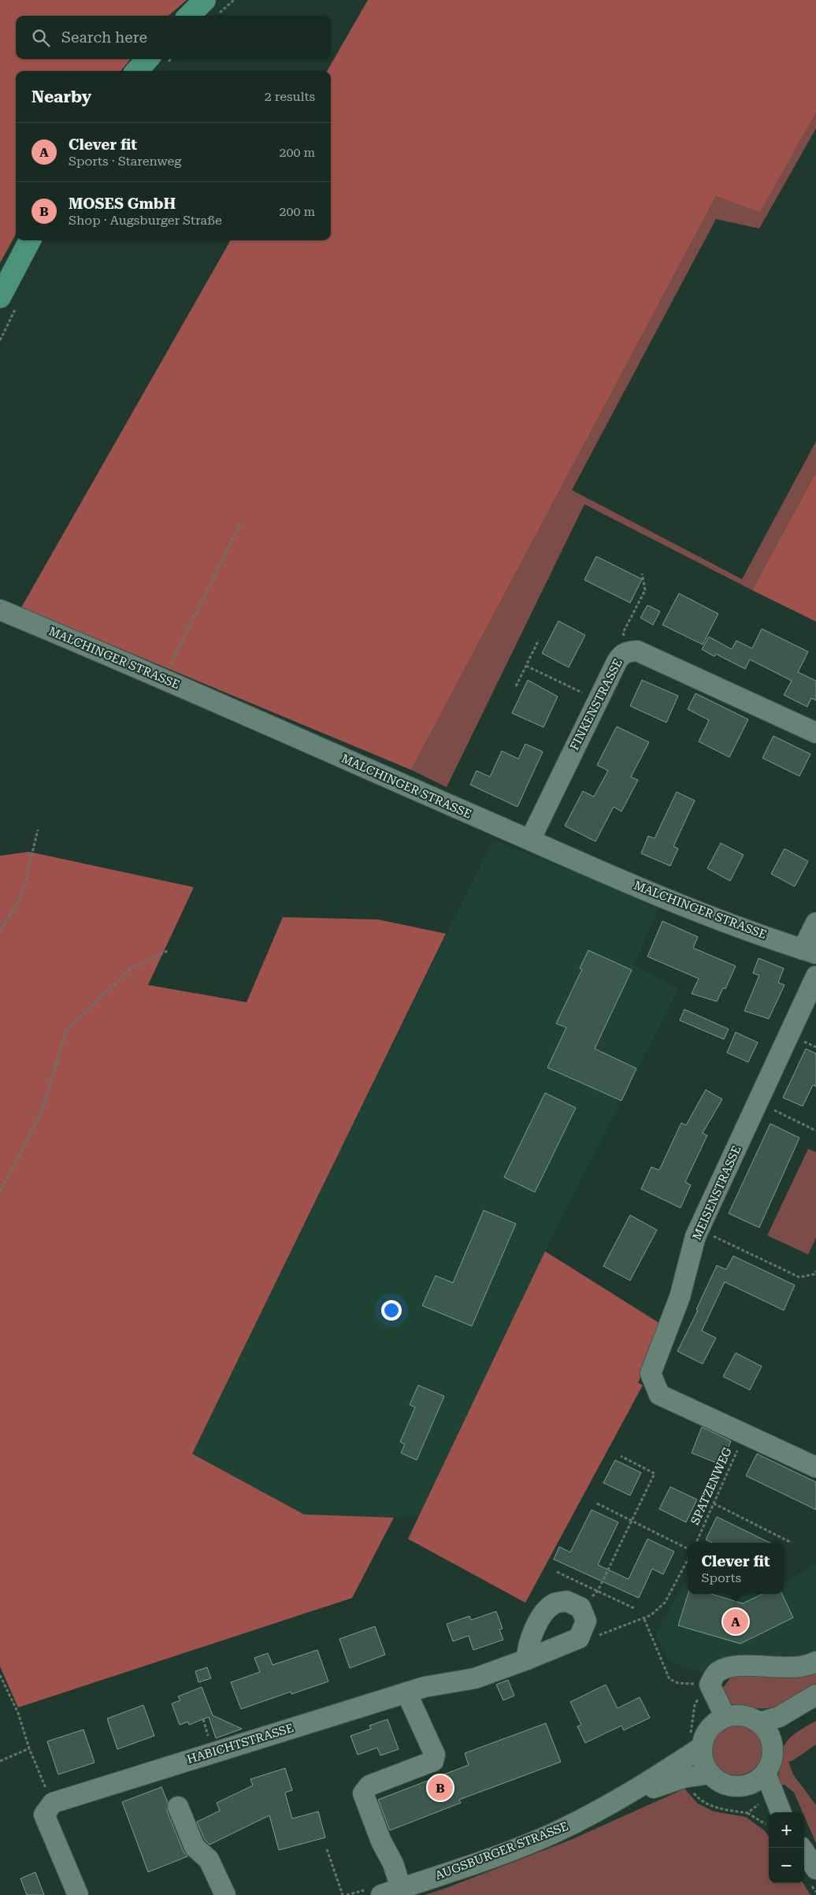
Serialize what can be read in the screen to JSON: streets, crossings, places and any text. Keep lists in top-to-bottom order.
{
  "streets": {
    "street": [
      "MALCHINGER STRASSE",
      "FINKENSTRASSE",
      "MEISENSTRASSE",
      "HABICHTSTRASSE",
      "AUGSBURGER STRASSE"
    ],
    "path": ["SPATZENWEG"]
  },
  "crossings": [
    ["MALCHINGER STRASSE", "FINKENSTRASSE"],
    ["MEISENSTRASSE", "SPATZENWEG"]
  ],
  "page": {
    "search": "Search here",
    "heading": ["Nearby", "2 results"],
    "list": [
      {
        "mark": "A",
        "name": "Clever fit",
        "note": "Sports · Starenweg",
        "value": "200 m"
      },
      {
        "mark": "B",
        "name": "MOSES GmbH",
        "note": "Shop · Augsburger Straße",
        "value": "200 m"
      }
    ],
    "popup": ["Clever fit", "Sports"],
    "pins": ["A", "B"],
    "map_buttons": ["+", "−"]
  }
}
